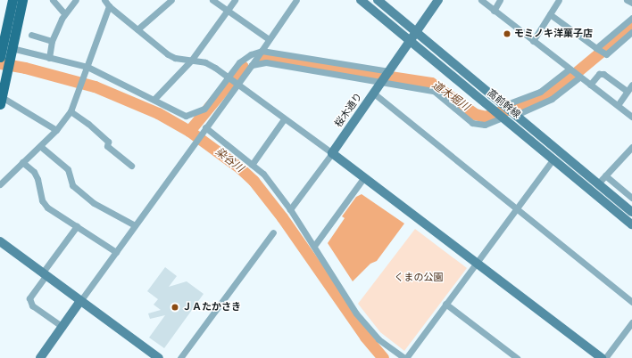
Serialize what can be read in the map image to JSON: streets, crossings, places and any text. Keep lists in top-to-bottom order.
{
  "streets": {
    "street": ["高前幹線", "桜木通り"]
  },
  "water": ["道木堀川", "染谷川"],
  "parks": ["くまの公園"],
  "places": ["モミノキ洋菓子店", "ＪＡたかさき"]
}
